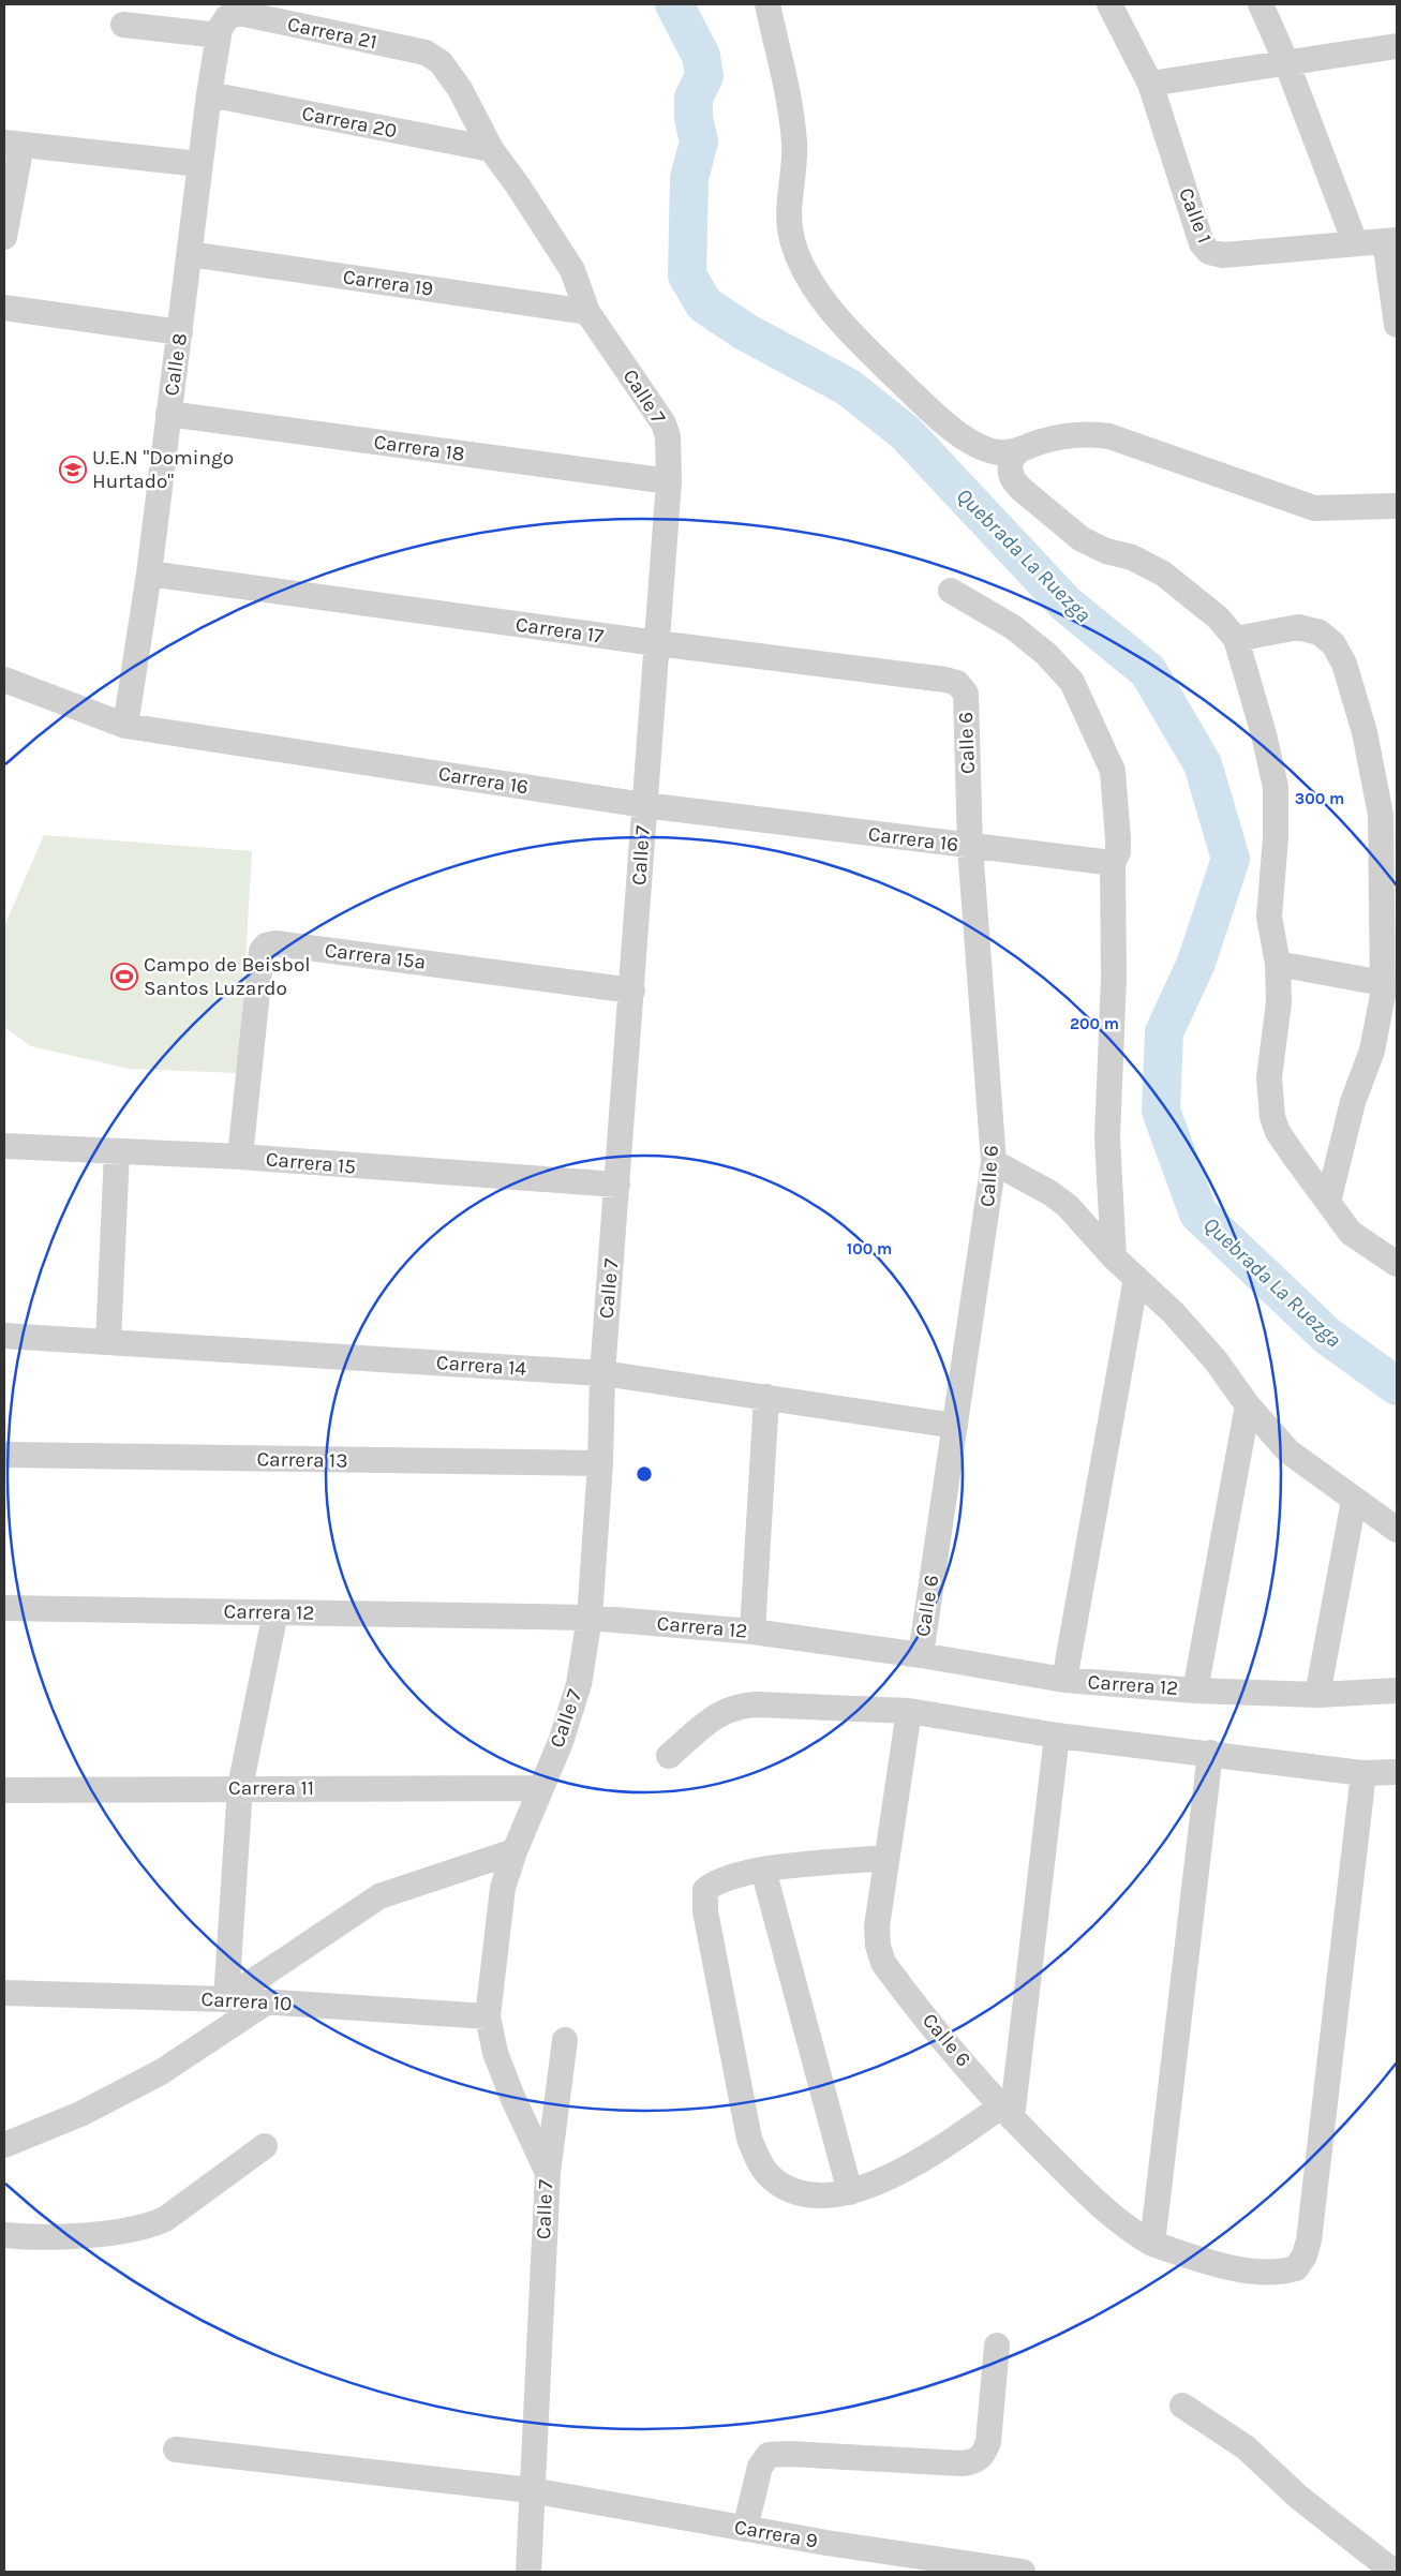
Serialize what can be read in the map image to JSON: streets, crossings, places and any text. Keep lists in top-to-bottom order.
{
  "streets": {
    "street": [
      "Carrera 21",
      "Carrera 20",
      "Calle 1",
      "Carrera 19",
      "Calle 8",
      "Calle 7",
      "Carrera 18",
      "Carrera 17",
      "Calle 6",
      "Carrera 16",
      "Carrera 15a",
      "Carrera 15",
      "Carrera 14",
      "Carrera 13",
      "Carrera 12",
      "Carrera 11",
      "Carrera 10",
      "Carrera 9"
    ]
  },
  "crossings": [
    ["Carrera 21", "Calle 8"],
    ["Carrera 21", "Calle 7"],
    ["Carrera 20", "Calle 8"],
    ["Carrera 20", "Calle 7"],
    ["Carrera 19", "Calle 8"],
    ["Carrera 19", "Calle 7"],
    ["Calle 8", "Carrera 18"],
    ["Calle 8", "Carrera 17"],
    ["Calle 8", "Carrera 16"],
    ["Calle 7", "Carrera 18"],
    ["Calle 7", "Carrera 17"],
    ["Calle 7", "Carrera 16"],
    ["Calle 7", "Carrera 15a"],
    ["Calle 7", "Carrera 15"],
    ["Calle 7", "Carrera 14"],
    ["Calle 7", "Carrera 13"],
    ["Calle 7", "Carrera 12"],
    ["Calle 7", "Carrera 11"],
    ["Calle 7", "Carrera 10"],
    ["Calle 7", "Carrera 9"],
    ["Carrera 17", "Calle 6"],
    ["Calle 6", "Carrera 16"],
    ["Calle 6", "Carrera 14"],
    ["Calle 6", "Carrera 12"],
    ["Carrera 15a", "Carrera 15"]
  ],
  "water": ["Quebrada La Ruezga"],
  "places": {
    "school or university": ["U.E.N \"Domingo Hurtado\""],
    "sports": ["Campo de Beisbol Santos Luzardo"]
  },
  "rings": ["300 m", "200 m", "100 m"]
}
